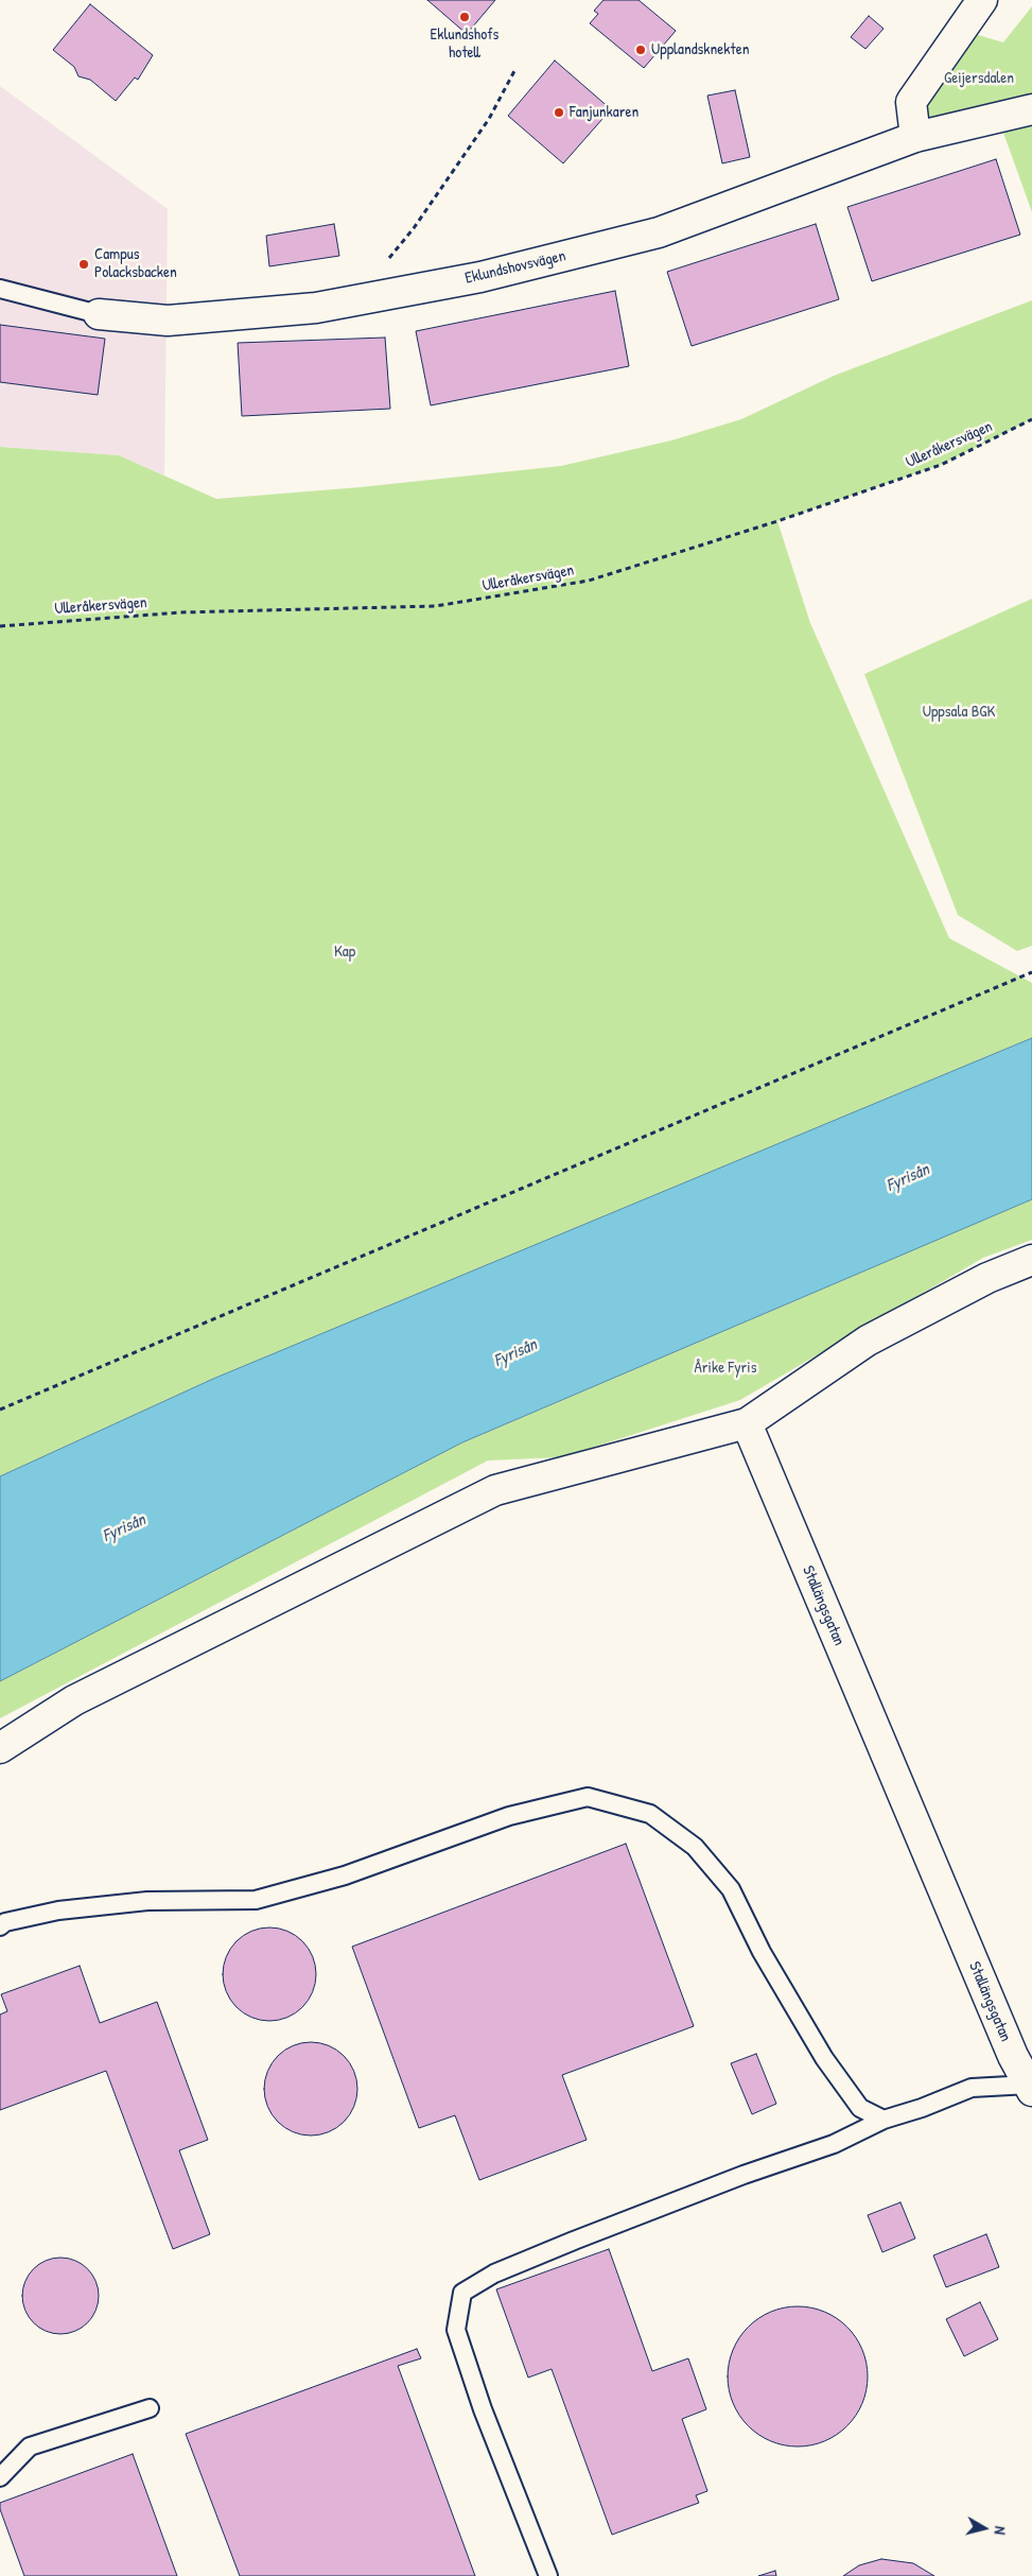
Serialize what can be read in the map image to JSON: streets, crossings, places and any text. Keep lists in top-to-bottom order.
{
  "streets": {
    "street": ["Eklundshovsvägen", "Stallängsgatan"],
    "path": ["Ulleråkersvägen"]
  },
  "water": ["Fyrisån"],
  "parks": [
    "Geijersdalen",
    "Uppsala BGK",
    "Kap",
    "Årike Fyris"
  ],
  "places": [
    "Eklundshofs hotell",
    "Upplandsknekten",
    "Fanjunkaren",
    "Campus Polacksbacken"
  ],
  "north": "right"
}
